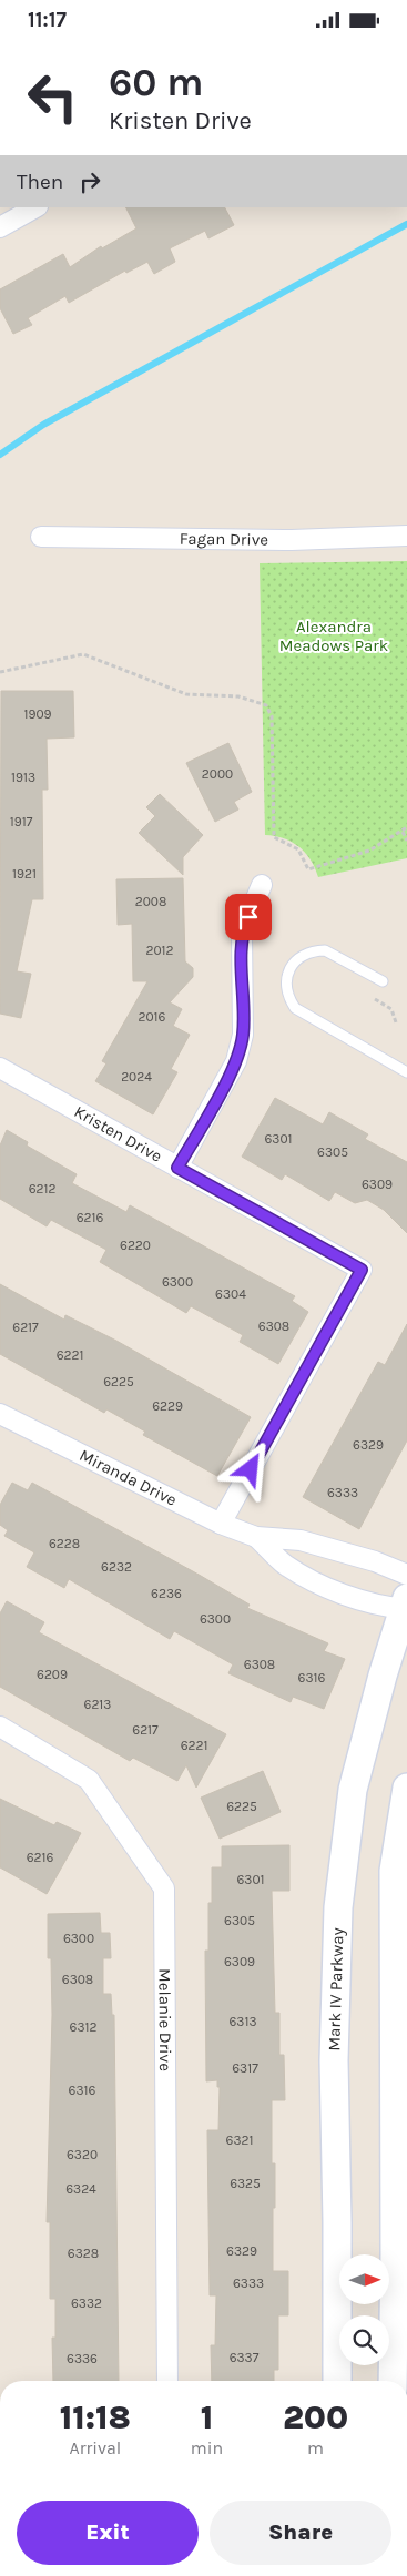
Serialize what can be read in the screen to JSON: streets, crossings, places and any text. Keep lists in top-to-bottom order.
{
  "streets": {
    "main road": ["Mark IV Parkway"],
    "street": [
      "Fagan Drive",
      "Kristen Drive",
      "Miranda Drive",
      "Melanie Drive"
    ]
  },
  "crossings": [
    ["Kristen Drive", "Miranda Drive"],
    ["Miranda Drive", "Mark IV Parkway"]
  ],
  "parks": ["Alexandra Meadows Park"],
  "house_numbers": [
    "1909",
    "2000",
    "1913",
    "1917",
    "1921",
    "2008",
    "2012",
    "2016",
    "2024",
    "6301",
    "6305",
    "6309",
    "6212",
    "6216",
    "6220",
    "6300",
    "6304",
    "6308",
    "6217",
    "6221",
    "6225",
    "6229",
    "6329",
    "6333",
    "6228",
    "6232",
    "6236",
    "6300",
    "6308",
    "6209",
    "6316",
    "6213",
    "6217",
    "6221",
    "6225",
    "6216",
    "6301",
    "6305",
    "6300",
    "6309",
    "6308",
    "6313",
    "6312",
    "6317",
    "6316",
    "6321",
    "6320",
    "6325",
    "6324",
    "6329",
    "6328",
    "6333",
    "6332",
    "6337",
    "6336"
  ],
  "north": "right",
  "page": {
    "status": "11:17",
    "turn": ["60 m", "Kristen Drive"],
    "then": "Then",
    "eta": [
      "11:18",
      "Arrival",
      "1",
      "min",
      "200",
      "m"
    ],
    "buttons": ["Exit", "Share"]
  }
}
